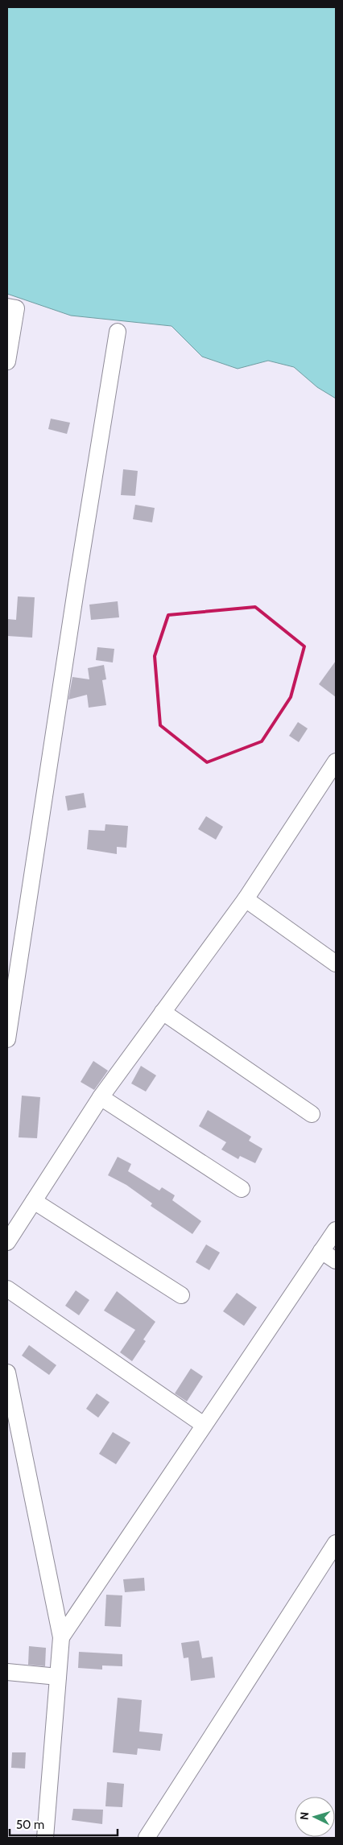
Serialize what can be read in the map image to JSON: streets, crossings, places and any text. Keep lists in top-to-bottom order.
{
  "scale_bar": "50 m",
  "north": "left"
}
